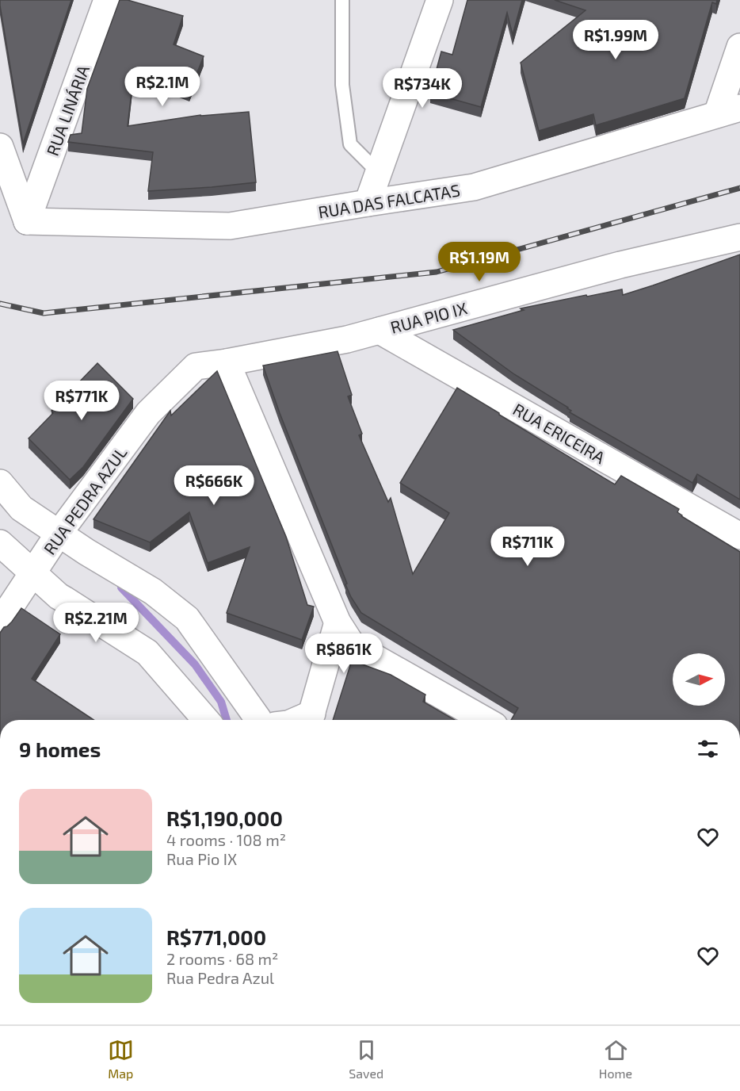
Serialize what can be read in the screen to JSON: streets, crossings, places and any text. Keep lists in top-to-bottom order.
{
  "streets": {
    "street": [
      "RUA LINÁRIA",
      "RUA DAS FALCATAS",
      "RUA PIO IX",
      "RUA ERICEIRA",
      "RUA PEDRA AZUL"
    ]
  },
  "crossings": [
    ["RUA LINÁRIA", "RUA DAS FALCATAS"],
    ["RUA PIO IX", "RUA ERICEIRA"],
    ["RUA PIO IX", "RUA PEDRA AZUL"]
  ],
  "north": "right",
  "page": {
    "price": [
      "R$1.99M",
      "R$2.1M",
      "R$734K",
      "R$1.19M",
      "R$771K",
      "R$666K",
      "R$711K",
      "R$2.21M",
      "R$861K"
    ],
    "heading": "9 homes",
    "list": [
      {
        "name": "R$1,190,000",
        "note": "4 rooms · 108 m² · Rua Pio IX"
      },
      {
        "name": "R$771,000",
        "note": "2 rooms · 68 m² · Rua Pedra Azul"
      }
    ],
    "tabs": ["Map", "Saved", "Home"]
  }
}
